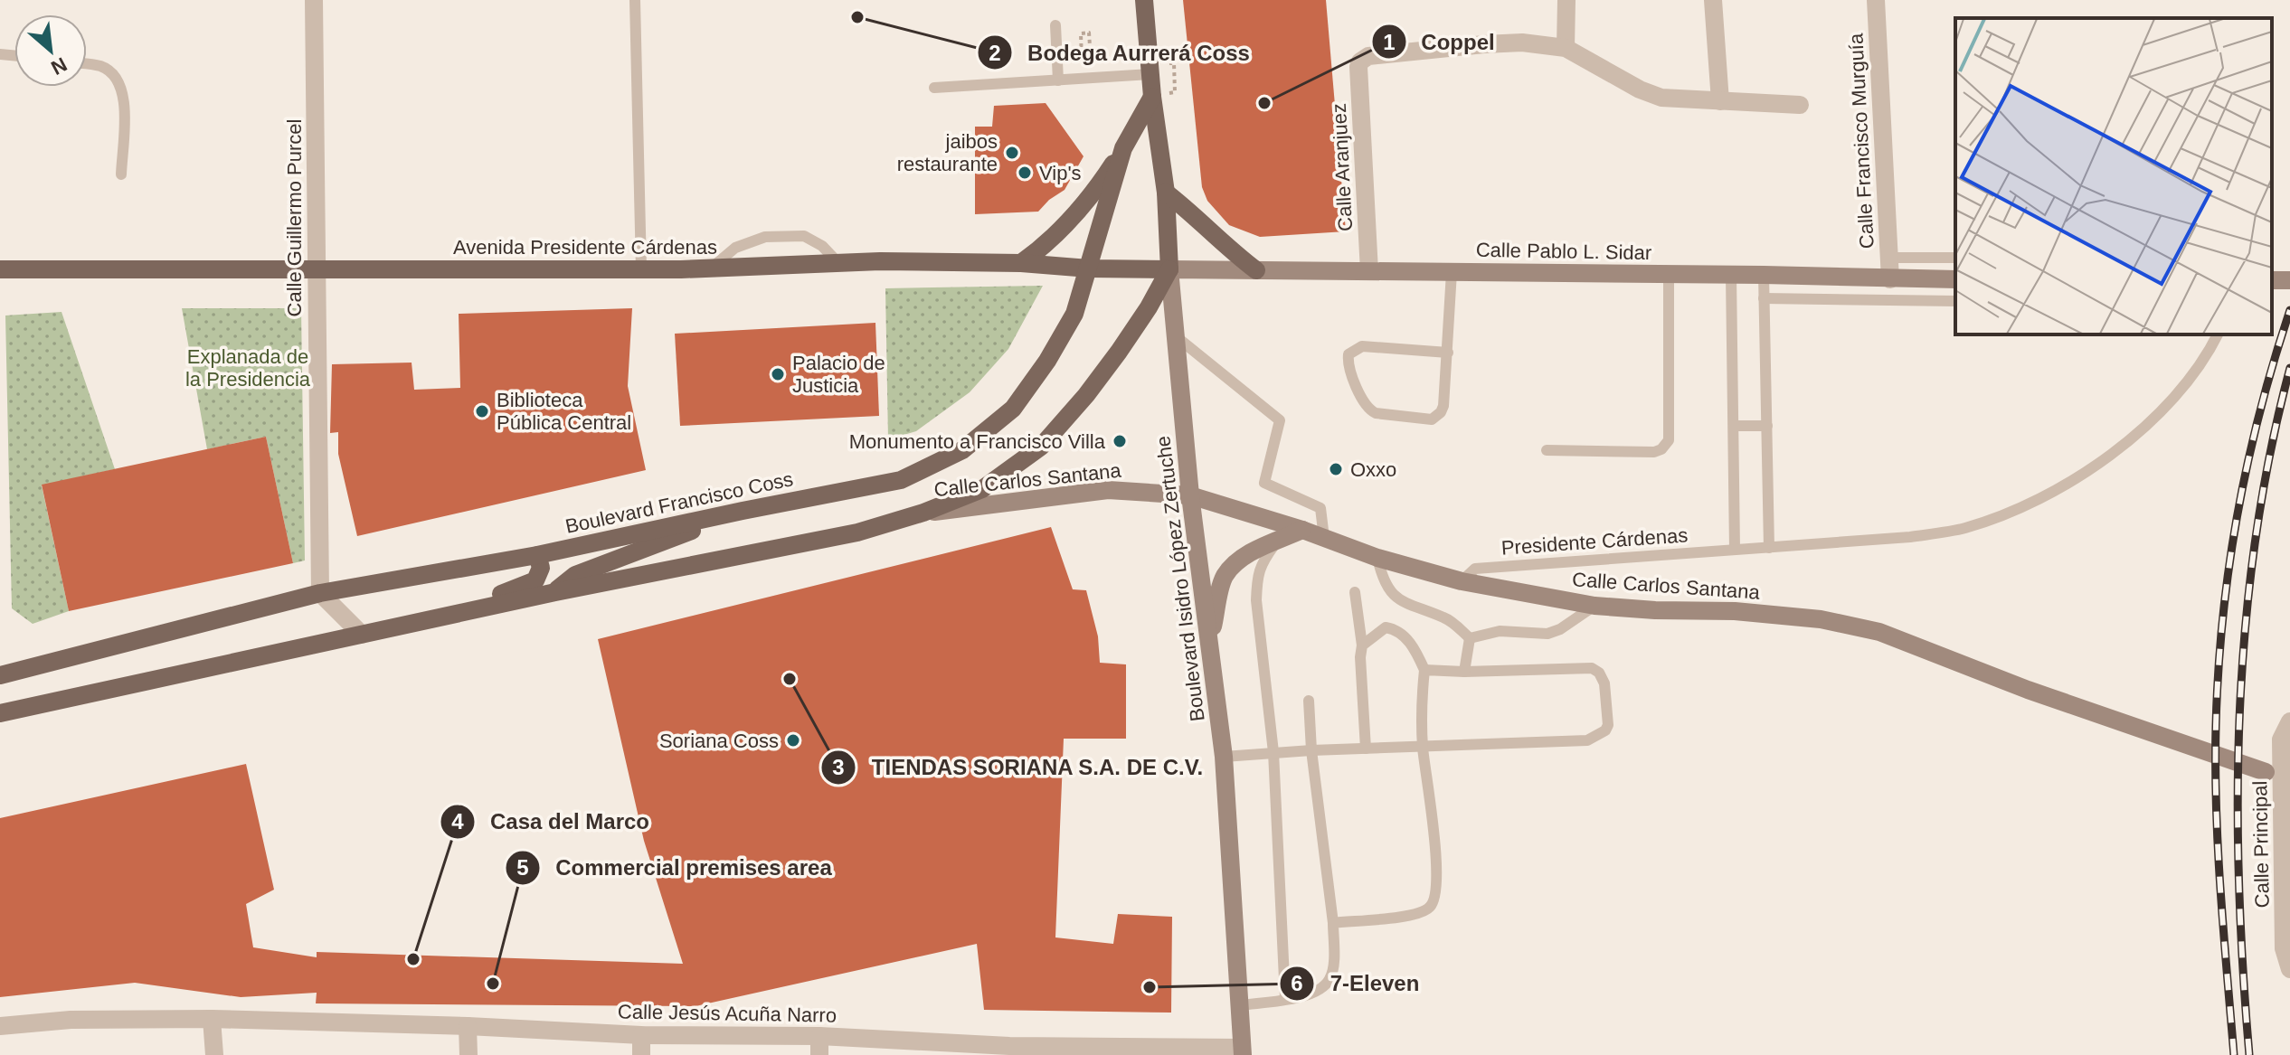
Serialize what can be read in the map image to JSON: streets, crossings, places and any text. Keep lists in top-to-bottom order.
{
  "streets": {
    "main road": ["Avenida Presidente Cárdenas", "Boulevard Francisco Coss"],
    "street": [
      "Calle Francisco Murguía",
      "Calle Aranjuez",
      "Calle Guillermo Purcel",
      "Calle Pablo L. Sidar",
      "Calle Carlos Santana",
      "Boulevard Isidro López Zertuche",
      "Calle Principal",
      "Calle Jesús Acuña Narro"
    ],
    "lane": ["Presidente Cárdenas"]
  },
  "crossings": [
    ["Calle Francisco Murguía", "Calle Pablo L. Sidar"],
    ["Calle Aranjuez", "Calle Pablo L. Sidar"],
    ["Calle Guillermo Purcel", "Avenida Presidente Cárdenas"],
    ["Calle Guillermo Purcel", "Boulevard Francisco Coss"],
    ["Avenida Presidente Cárdenas", "Calle Pablo L. Sidar"],
    ["Avenida Presidente Cárdenas", "Boulevard Francisco Coss"],
    ["Avenida Presidente Cárdenas", "Boulevard Isidro López Zertuche"],
    ["Calle Pablo L. Sidar", "Boulevard Isidro López Zertuche"],
    ["Calle Carlos Santana", "Presidente Cárdenas"],
    ["Calle Carlos Santana", "Boulevard Isidro López Zertuche"],
    ["Boulevard Isidro López Zertuche", "Calle Jesús Acuña Narro"]
  ],
  "parks": ["Explanada de la Presidencia"],
  "places": [
    "Bodega Aurrerá Coss",
    "Coppel",
    "jaibos restaurante",
    "Vip's",
    "Palacio de Justicia",
    "Biblioteca Pública Central",
    "Monumento a Francisco Villa",
    "Oxxo",
    "TIENDAS SORIANA S.A. DE C.V.",
    "Soriana Coss",
    "Casa del Marco",
    "Commercial premises area",
    "7-Eleven"
  ],
  "north": "bottom right"
}
